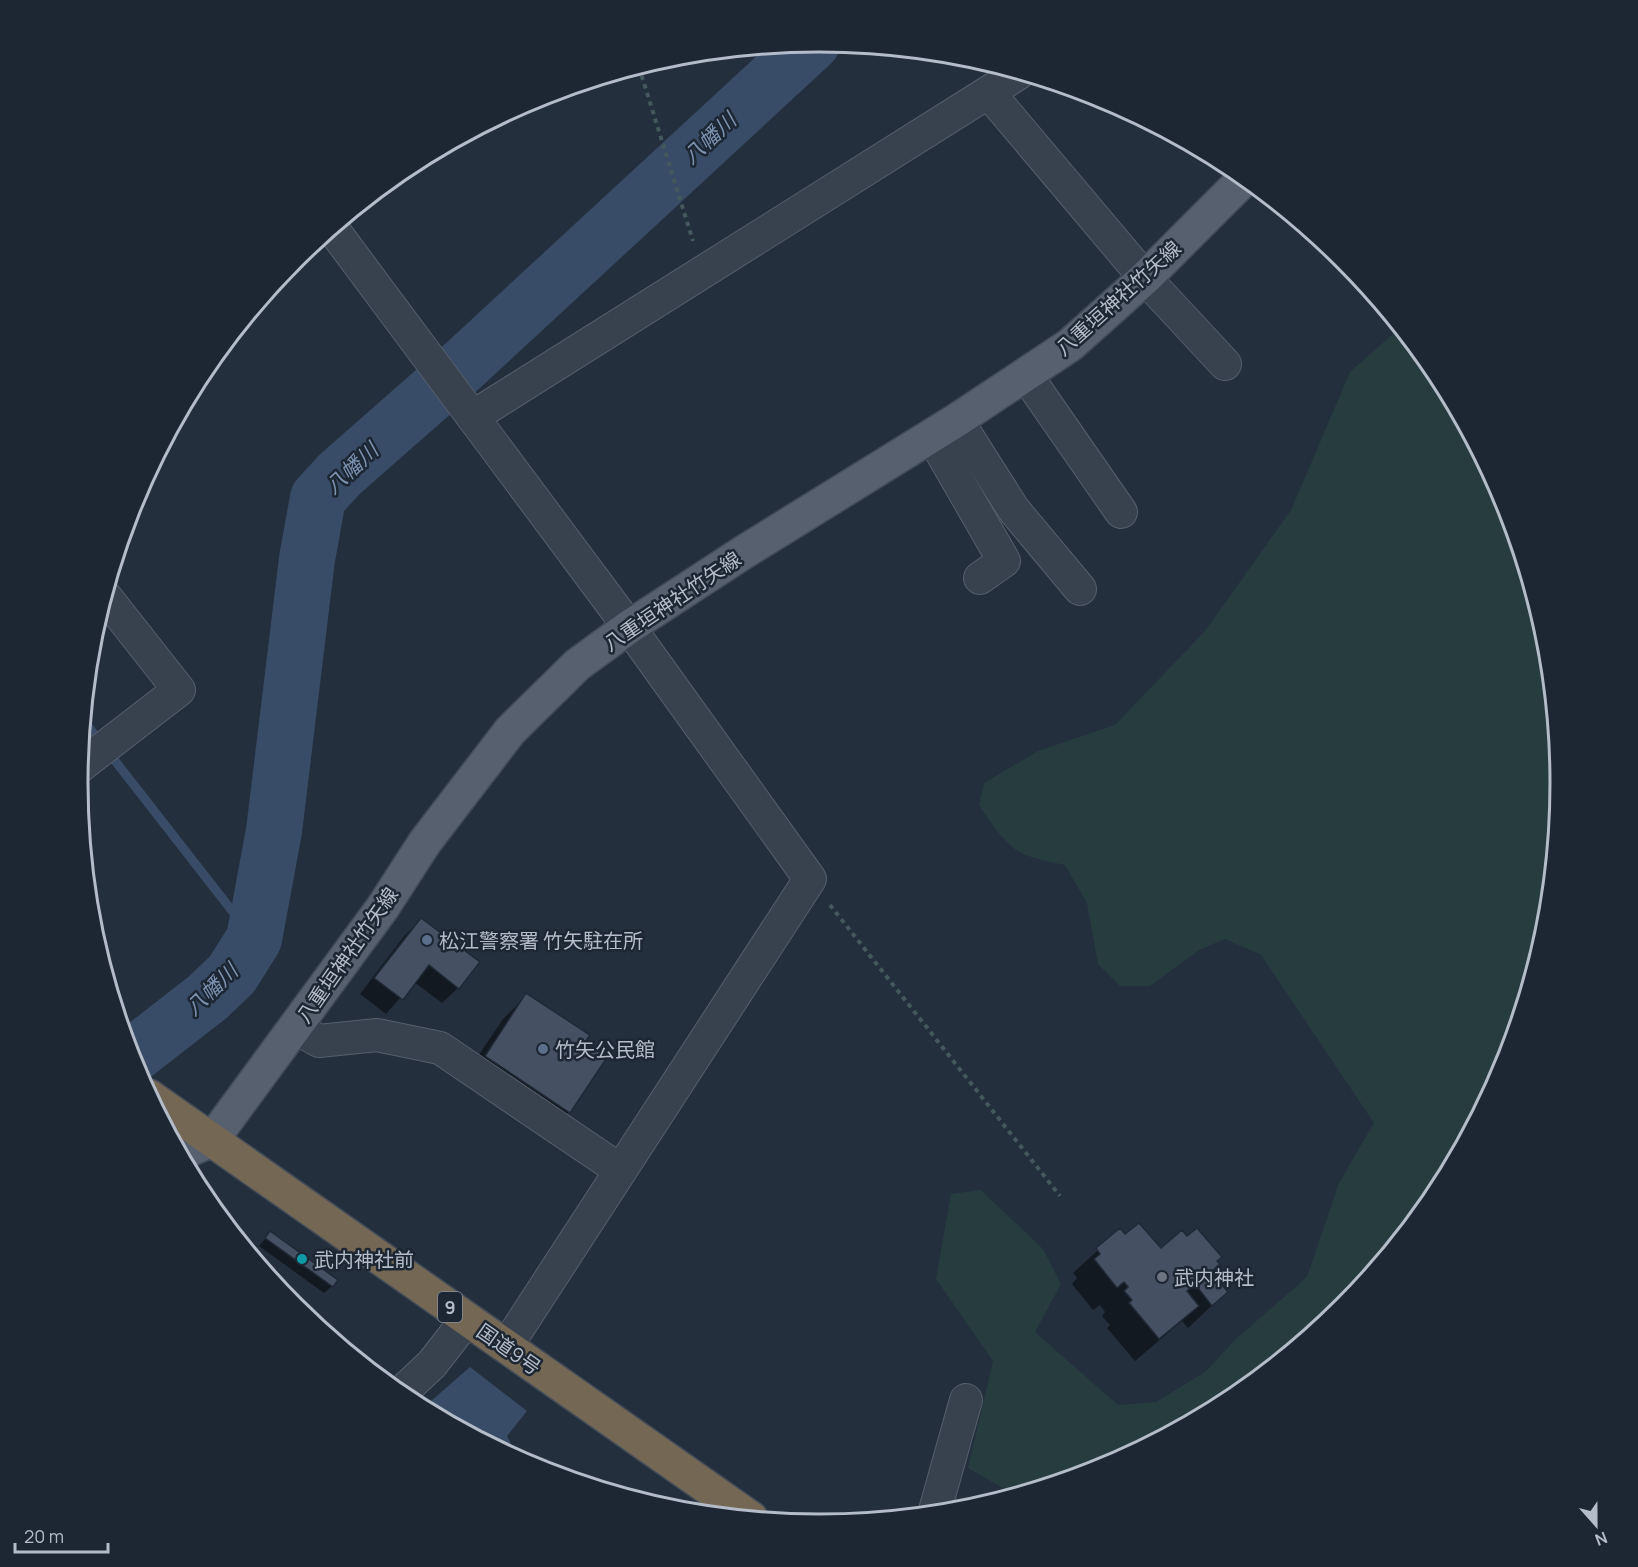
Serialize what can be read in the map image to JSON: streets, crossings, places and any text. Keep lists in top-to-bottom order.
{
  "streets": {
    "highway": ["9", "国道9号"],
    "main road": ["八重垣神社竹矢線"]
  },
  "crossings": [
    ["八重垣神社竹矢線", "国道9号"]
  ],
  "water": ["八幡川"],
  "places": [
    "松江警察署 竹矢駐在所",
    "竹矢公民館",
    "武内神社前",
    "武内神社"
  ],
  "scale_bar": "20 m",
  "north": "bottom"
}
